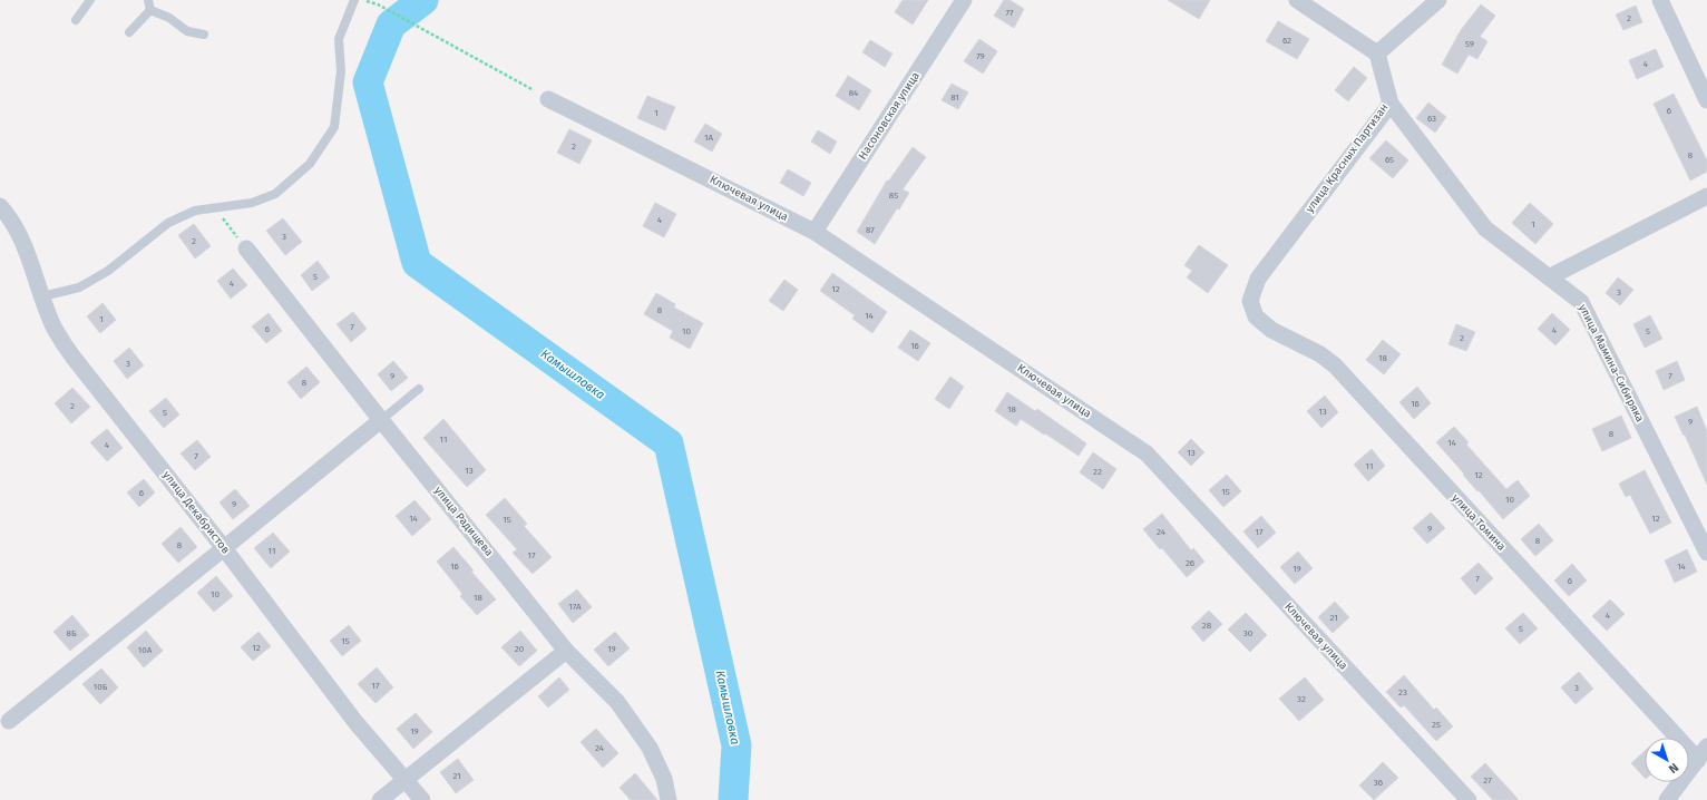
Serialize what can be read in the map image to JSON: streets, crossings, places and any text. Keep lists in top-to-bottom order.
{
  "streets": {
    "street": [
      "Насоновская улица",
      "улица Красных Партизан",
      "Ключевая улица",
      "улица Мамина-Сибиряка",
      "улица Декабристов",
      "улица Радищева",
      "улица Томина"
    ]
  },
  "crossings": [
    ["Насоновская улица", "Ключевая улица"],
    ["улица Красных Партизан", "улица Мамина-Сибиряка"],
    ["улица Красных Партизан", "улица Томина"]
  ],
  "water": ["Камышловка"],
  "house_numbers": [
    "77",
    "2",
    "62",
    "59",
    "79",
    "4",
    "84",
    "81",
    "6",
    "1",
    "63",
    "1А",
    "2",
    "8",
    "65",
    "85",
    "4",
    "1",
    "87",
    "3",
    "2",
    "5",
    "4",
    "12",
    "3",
    "8",
    "14",
    "1",
    "7",
    "6",
    "4",
    "10",
    "5",
    "2",
    "16",
    "18",
    "3",
    "9",
    "7",
    "8",
    "16",
    "2",
    "18",
    "13",
    "5",
    "9",
    "8",
    "11",
    "14",
    "4",
    "13",
    "7",
    "11",
    "13",
    "22",
    "12",
    "15",
    "6",
    "10",
    "9",
    "14",
    "12",
    "15",
    "9",
    "24",
    "17",
    "8",
    "8",
    "11",
    "17",
    "26",
    "16",
    "14",
    "19",
    "7",
    "6",
    "10",
    "18",
    "17А",
    "4",
    "21",
    "28",
    "5",
    "8Б",
    "30",
    "15",
    "12",
    "20",
    "19",
    "10А",
    "17",
    "10Б",
    "3",
    "23",
    "32",
    "25",
    "19",
    "24",
    "21",
    "27",
    "36"
  ],
  "north": "bottom right"
}
